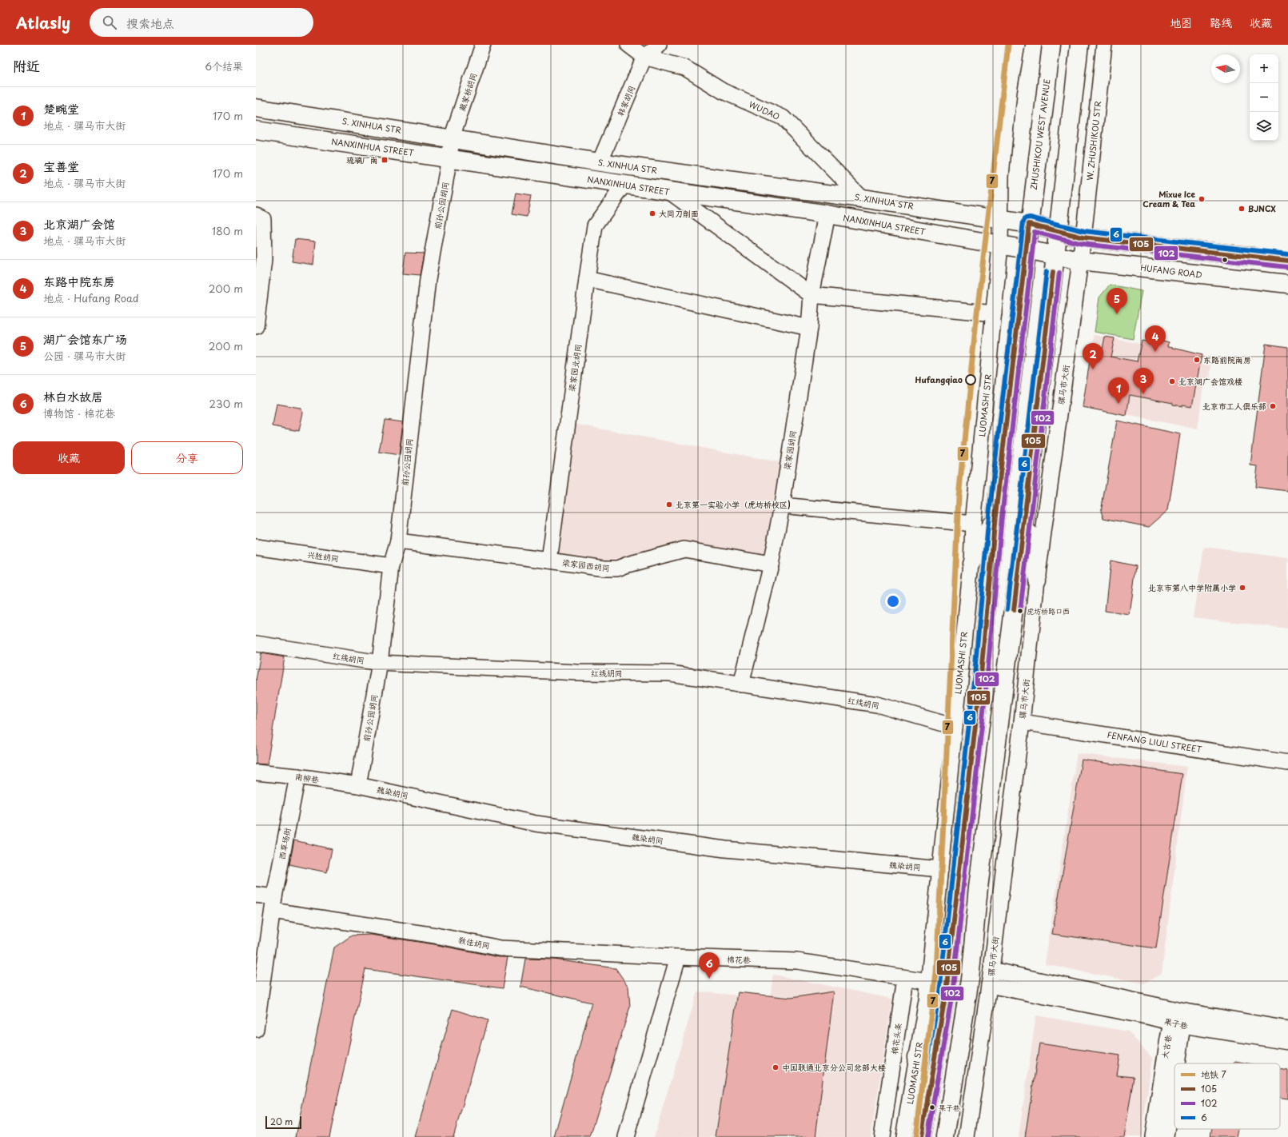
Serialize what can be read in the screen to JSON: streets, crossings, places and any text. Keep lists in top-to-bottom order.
{
  "streets": {
    "main road": [
      "S. XINHUA STR",
      "ZHUSHIKOU WEST AVENUE",
      "NANXINHUA STREET",
      "HUFANG ROAD"
    ],
    "street": [
      "藏家桥胡同",
      "韩家胡同",
      "WUDAO",
      "W. ZHUSHIKOU STR",
      "前孙公园胡同",
      "梁家园北胡同",
      "骡马市大街",
      "LUOMASHI STR",
      "梁家园胡同",
      "兴胜胡同",
      "梁家园西胡同",
      "红线胡同",
      "FENFANG LIULI STREET",
      "南柳巷",
      "魏染胡同",
      "西草场街",
      "教佳胡同",
      "棉花巷",
      "果子巷",
      "棉花头条",
      "大吉巷"
    ]
  },
  "crossings": [
    ["藏家桥胡同", "S. XINHUA STR"],
    ["藏家桥胡同", "前孙公园胡同"],
    ["韩家胡同", "WUDAO"],
    ["韩家胡同", "S. XINHUA STR"],
    ["WUDAO", "S. XINHUA STR"],
    ["S. XINHUA STR", "ZHUSHIKOU WEST AVENUE"],
    ["S. XINHUA STR", "前孙公园胡同"],
    ["S. XINHUA STR", "LUOMASHI STR"],
    ["ZHUSHIKOU WEST AVENUE", "NANXINHUA STREET"],
    ["ZHUSHIKOU WEST AVENUE", "HUFANG ROAD"],
    ["W. ZHUSHIKOU STR", "HUFANG ROAD"],
    ["W. ZHUSHIKOU STR", "骡马市大街"],
    ["NANXINHUA STREET", "前孙公园胡同"],
    ["NANXINHUA STREET", "HUFANG ROAD"],
    ["NANXINHUA STREET", "梁家园北胡同"],
    ["NANXINHUA STREET", "LUOMASHI STR"],
    ["NANXINHUA STREET", "梁家园胡同"],
    ["前孙公园胡同", "兴胜胡同"],
    ["前孙公园胡同", "梁家园西胡同"],
    ["前孙公园胡同", "红线胡同"],
    ["前孙公园胡同", "南柳巷"],
    ["前孙公园胡同", "魏染胡同"],
    ["HUFANG ROAD", "骡马市大街"],
    ["梁家园北胡同", "梁家园西胡同"],
    ["骡马市大街", "FENFANG LIULI STREET"],
    ["骡马市大街", "果子巷"],
    ["LUOMASHI STR", "红线胡同"],
    ["LUOMASHI STR", "魏染胡同"],
    ["LUOMASHI STR", "棉花巷"],
    ["梁家园胡同", "梁家园西胡同"],
    ["梁家园胡同", "红线胡同"],
    ["南柳巷", "魏染胡同"],
    ["南柳巷", "西草场街"],
    ["西草场街", "教佳胡同"],
    ["教佳胡同", "棉花巷"],
    ["棉花巷", "棉花头条"],
    ["果子巷", "大吉巷"]
  ],
  "places": {
    "transit": ["琉璃厂南"],
    "other": [
      "Mixue Ice Cream & Tea",
      "BJNCX",
      "大同刀削面",
      "东路前院南房",
      "Hufangqiao",
      "北京湖广会馆戏楼",
      "北京市工人俱乐部",
      "北京第一实验小学（虎坊桥校区)",
      "北京市第八中学附属小学",
      "虎坊桥路口西",
      "中国联通北京分公司总部大楼",
      "果子巷"
    ]
  },
  "lines": [
    "metro line 7",
    "transit line 6",
    "transit line 105",
    "transit line 102"
  ],
  "legend": [
    "地铁 7",
    "105",
    "102",
    "6"
  ],
  "scale_bar": "20 m",
  "north": "left",
  "page": {
    "header": "Atlasly",
    "search": "搜索地点",
    "nav": ["地图", "路线", "收藏"],
    "heading": ["附近", "6个结果"],
    "map_buttons": ["+", "−"],
    "list": [
      {
        "mark": "1",
        "name": "楚畹堂",
        "note": "地点 · 骡马市大街",
        "value": "170 m"
      },
      {
        "mark": "2",
        "name": "宝善堂",
        "note": "地点 · 骡马市大街",
        "value": "170 m"
      },
      {
        "mark": "3",
        "name": "北京湖广会馆",
        "note": "地点 · 骡马市大街",
        "value": "180 m"
      },
      {
        "mark": "4",
        "name": "东路中院东房",
        "note": "地点 · Hufang Road",
        "value": "200 m"
      },
      {
        "mark": "5",
        "name": "湖广会馆东广场",
        "note": "公园 · 骡马市大街",
        "value": "200 m"
      },
      {
        "mark": "6",
        "name": "林白水故居",
        "note": "博物馆 · 棉花巷",
        "value": "230 m"
      }
    ],
    "pins": [
      "5",
      "4",
      "2",
      "3",
      "1",
      "6"
    ],
    "buttons": ["收藏", "分享"],
    "scale": "20 m"
  }
}
